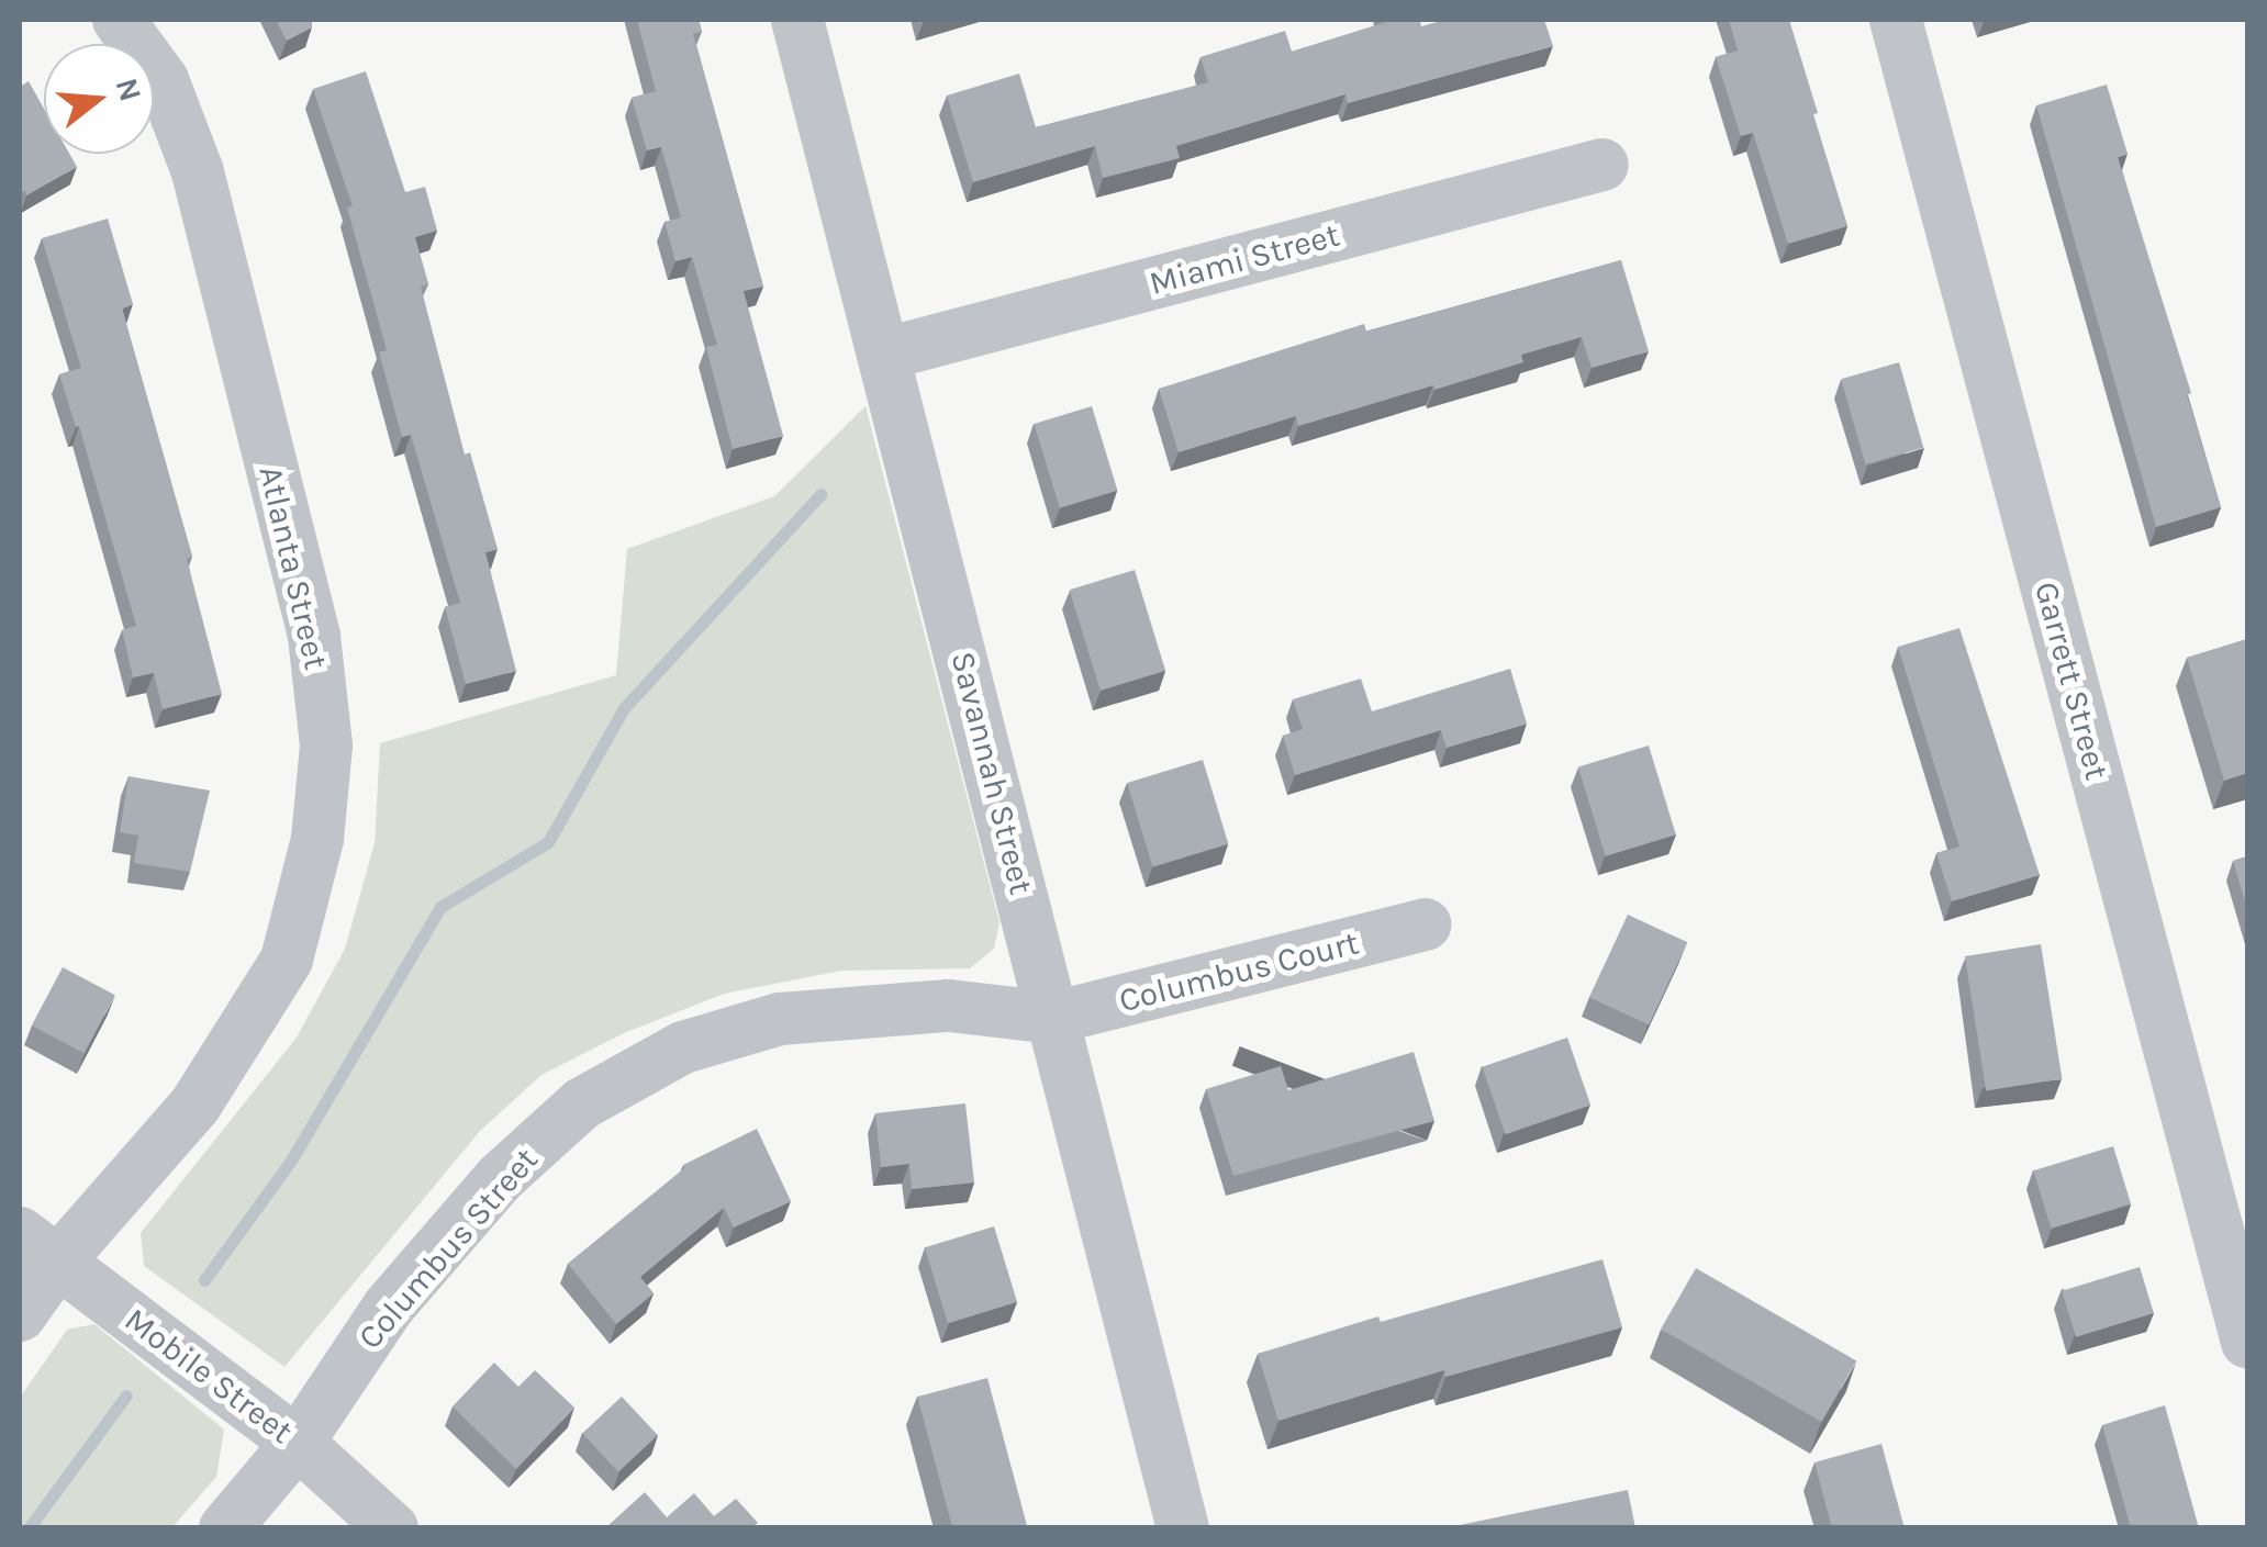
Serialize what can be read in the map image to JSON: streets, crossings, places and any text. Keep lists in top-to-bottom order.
{
  "streets": {
    "street": [
      "Miami Street",
      "Atlanta Street",
      "Garrett Street",
      "Savannah Street",
      "Columbus Court",
      "Columbus Street",
      "Mobile Street"
    ]
  },
  "crossings": [
    ["Miami Street", "Savannah Street"],
    ["Atlanta Street", "Mobile Street"],
    ["Savannah Street", "Columbus Court"],
    ["Savannah Street", "Columbus Street"],
    ["Columbus Court", "Columbus Street"],
    ["Columbus Street", "Mobile Street"]
  ],
  "north": "right"
}
